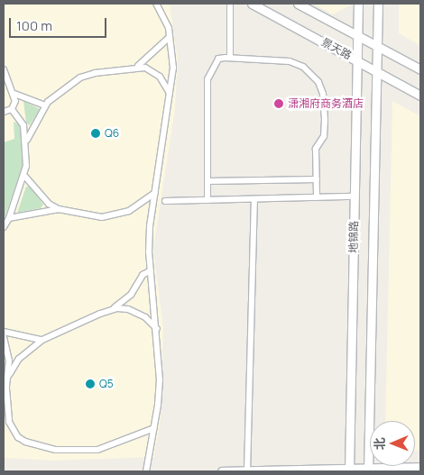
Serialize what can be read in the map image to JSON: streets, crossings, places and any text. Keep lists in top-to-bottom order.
{
  "streets": {
    "street": ["景天路", "地锦路"]
  },
  "crossings": [
    ["景天路", "地锦路"]
  ],
  "places": ["潇湘府商务酒店", "Q6", "Q5"],
  "scale_bar": "100 m",
  "north": "left"
}
